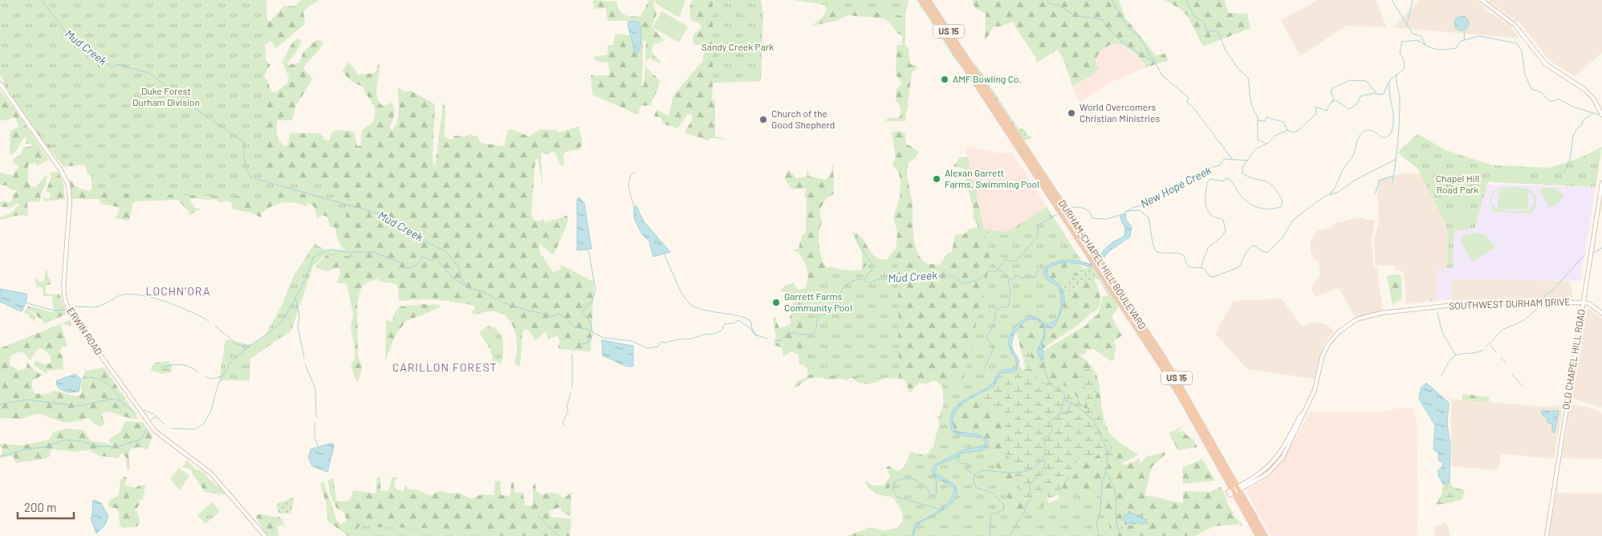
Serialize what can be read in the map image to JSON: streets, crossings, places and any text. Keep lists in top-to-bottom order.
{
  "streets": {
    "highway": ["US 15", "DURHAM-CHAPEL HILL BOULEVARD"],
    "main road": ["SOUTHWEST DURHAM DRIVE", "ERWIN ROAD", "OLD CHAPEL HILL ROAD"]
  },
  "crossings": [
    ["DURHAM-CHAPEL HILL BOULEVARD", "SOUTHWEST DURHAM DRIVE"],
    ["SOUTHWEST DURHAM DRIVE", "OLD CHAPEL HILL ROAD"]
  ],
  "districts": ["LOCHN'ORA", "CARILLON FOREST"],
  "water": ["Mud Creek", "New Hope Creek"],
  "parks": ["Sandy Creek Park", "Duke Forest Durham Division", "Chapel Hill Road Park"],
  "places": [
    "AMF Bowling Co.",
    "World Overcomers Christian Ministries",
    "Church of the Good Shepherd",
    "Alexan Garrett Farms, Swimming Pool",
    "Garrett Farms Community Pool"
  ],
  "scale_bar": "200 m"
}
